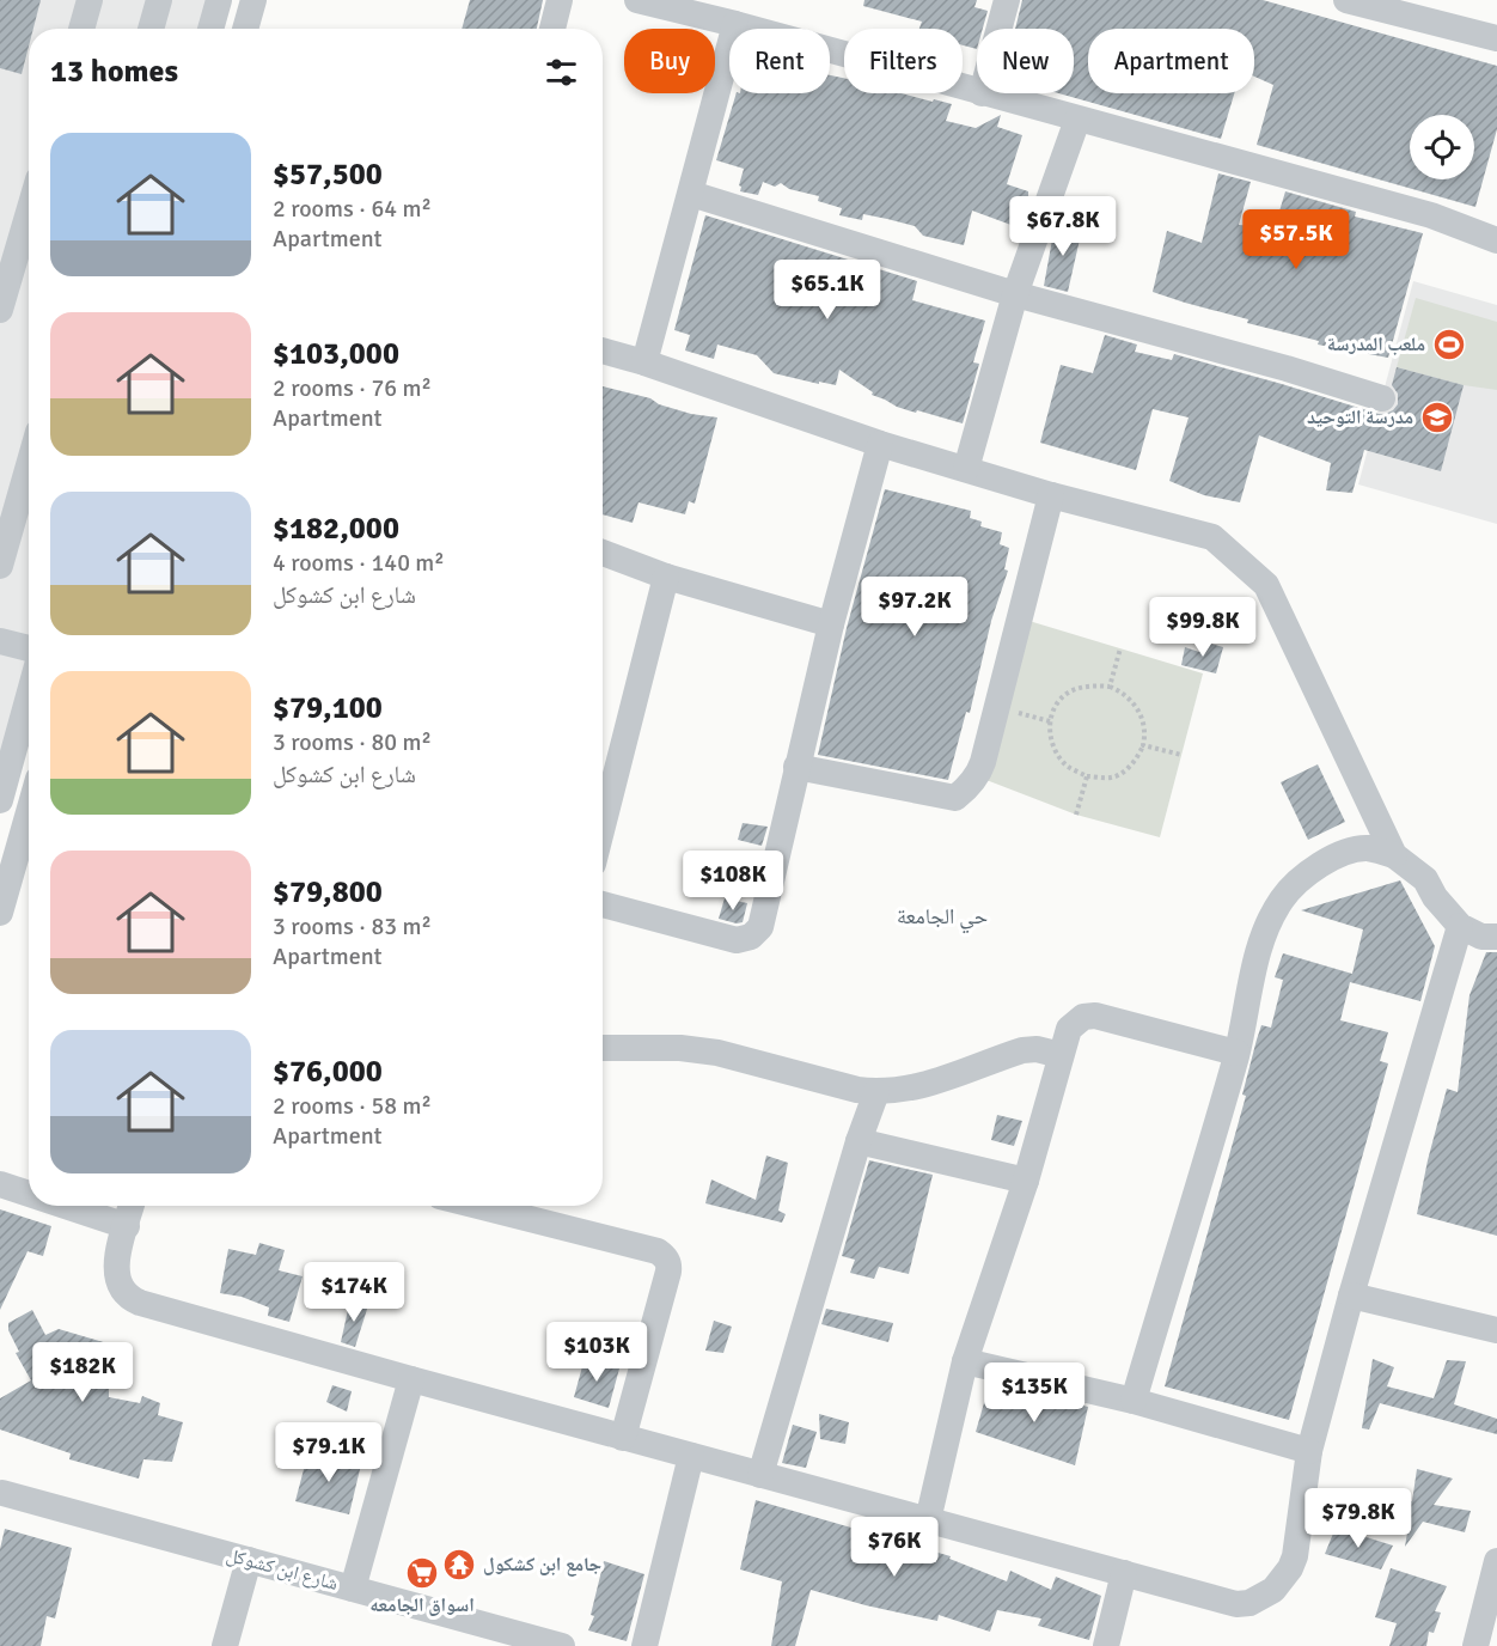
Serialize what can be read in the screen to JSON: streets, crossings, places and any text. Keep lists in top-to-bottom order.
{
  "streets": {
    "street": ["شارع ابن كشوكل"]
  },
  "districts": ["حي الجامعة"],
  "places": {
    "sports": ["ملعب المدرسة"],
    "school or university": ["مدرسة التوحيد"],
    "temple": ["جامع ابن كشكول"],
    "supermarket": ["اسواق الجامعه"]
  },
  "page": {
    "chip": [
      "Buy",
      "Rent",
      "Filters",
      "New",
      "Apartment"
    ],
    "heading": "13 homes",
    "list": [
      {
        "name": "$57,500",
        "note": "2 rooms · 64 m² · Apartment"
      },
      {
        "name": "$103,000",
        "note": "2 rooms · 76 m² · Apartment"
      },
      {
        "name": "$182,000",
        "note": "4 rooms · 140 m² · شارع ابن كشوكل"
      },
      {
        "name": "$79,100",
        "note": "3 rooms · 80 m² · شارع ابن كشوكل"
      },
      {
        "name": "$79,800",
        "note": "3 rooms · 83 m² · Apartment"
      },
      {
        "name": "$76,000",
        "note": "2 rooms · 58 m² · Apartment"
      }
    ],
    "price": [
      "$67.8K",
      "$57.5K",
      "$65.1K",
      "$97.2K",
      "$99.8K",
      "$108K",
      "$174K",
      "$103K",
      "$182K",
      "$135K",
      "$79.1K",
      "$79.8K",
      "$76K"
    ]
  }
}
